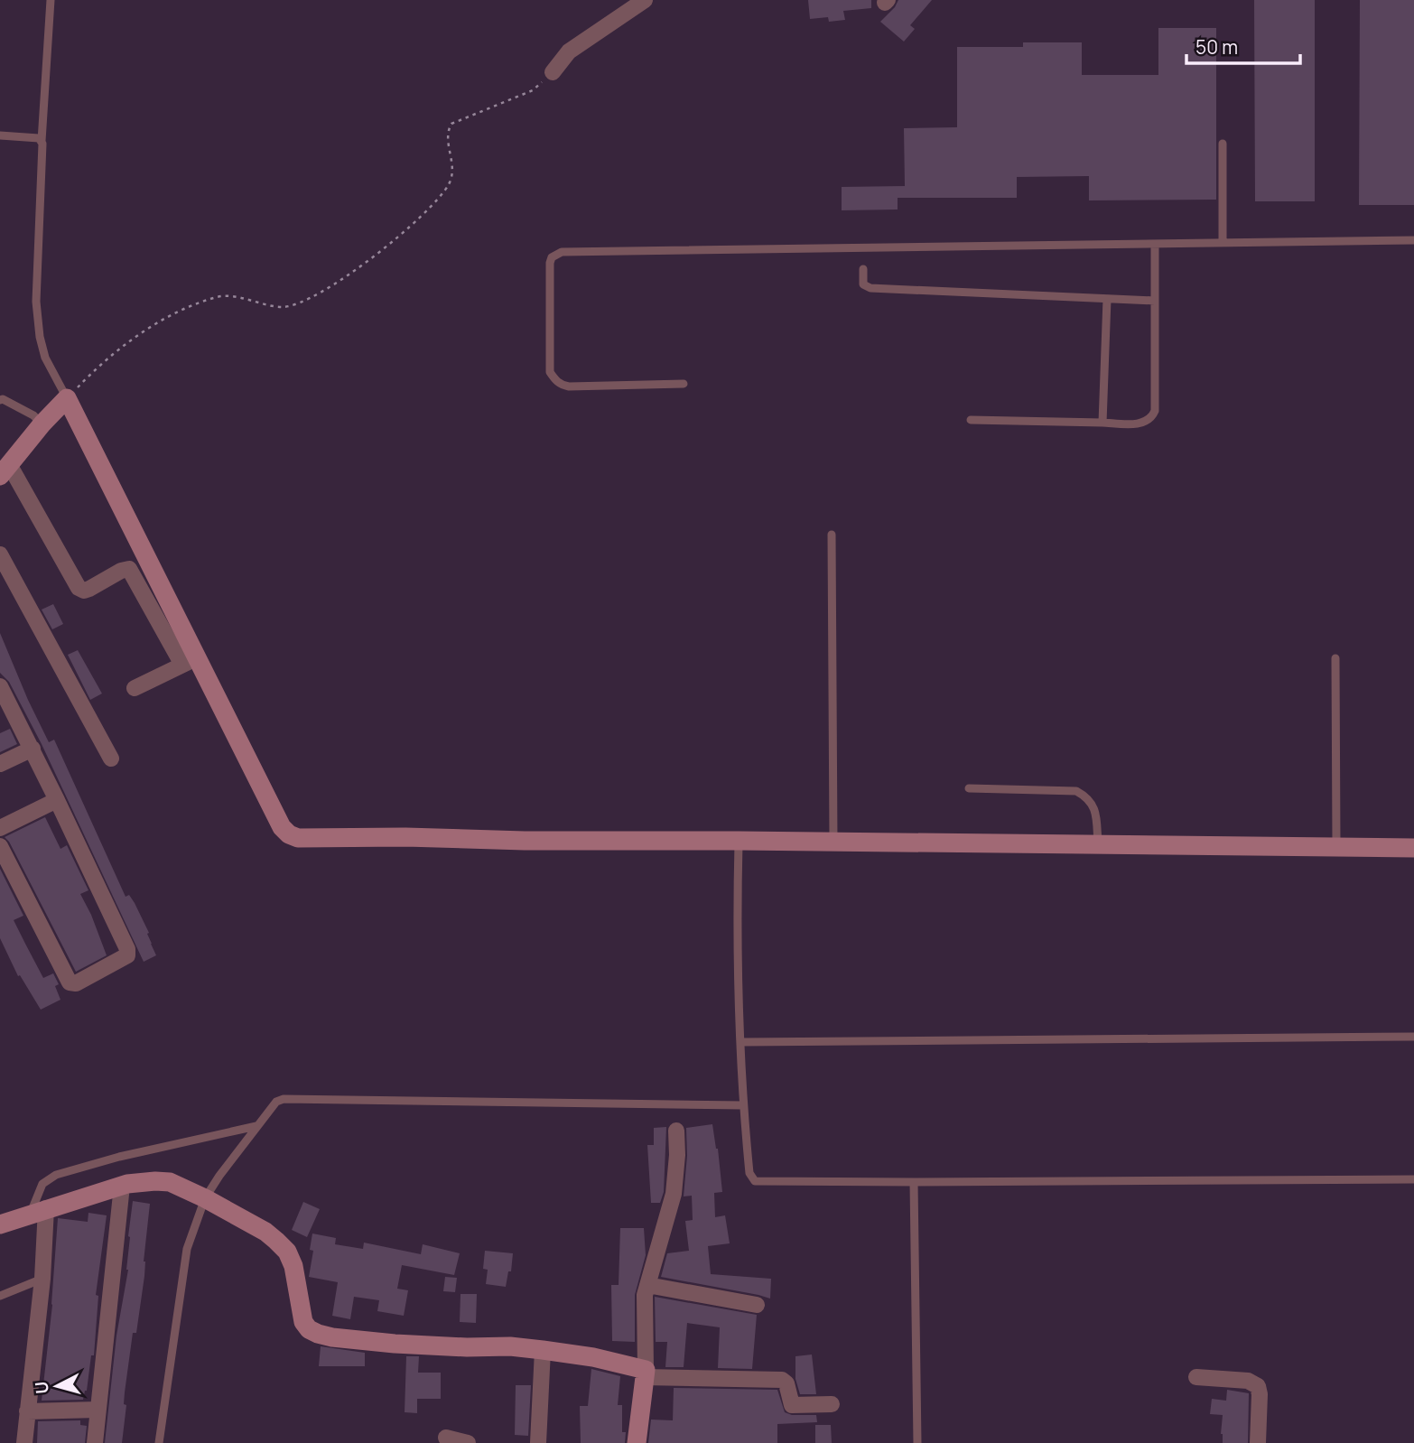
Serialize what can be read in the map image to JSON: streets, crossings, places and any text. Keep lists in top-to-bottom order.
{
  "scale_bar": "50 m",
  "north": "left"
}
